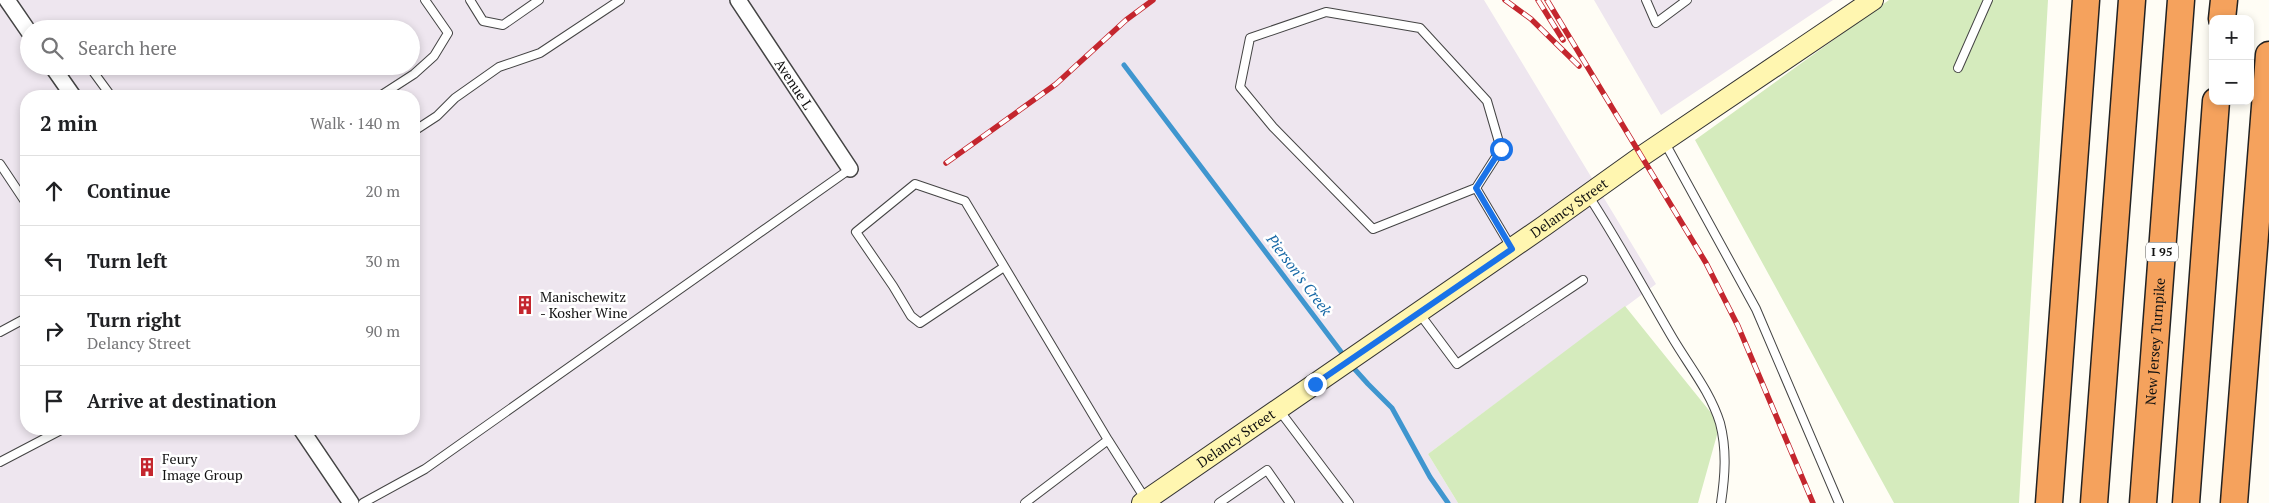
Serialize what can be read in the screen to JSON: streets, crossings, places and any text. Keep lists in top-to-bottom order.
{
  "streets": {
    "highway": ["I 95", "New Jersey Turnpike"],
    "street": ["Avenue L", "Delancy Street"]
  },
  "water": ["Pierson's Creek"],
  "places": {
    "building": ["Manischewitz - Kosher Wine", "Feury Image Group"]
  },
  "page": {
    "map_buttons": ["+", "−"],
    "search": "Search here",
    "heading": ["2 min", "Walk · 140 m"],
    "list": [
      ["Continue", "20 m"],
      ["Turn left", "30 m"],
      ["Turn right", "Delancy Street", "90 m"],
      "Arrive at destination"
    ]
  }
}
